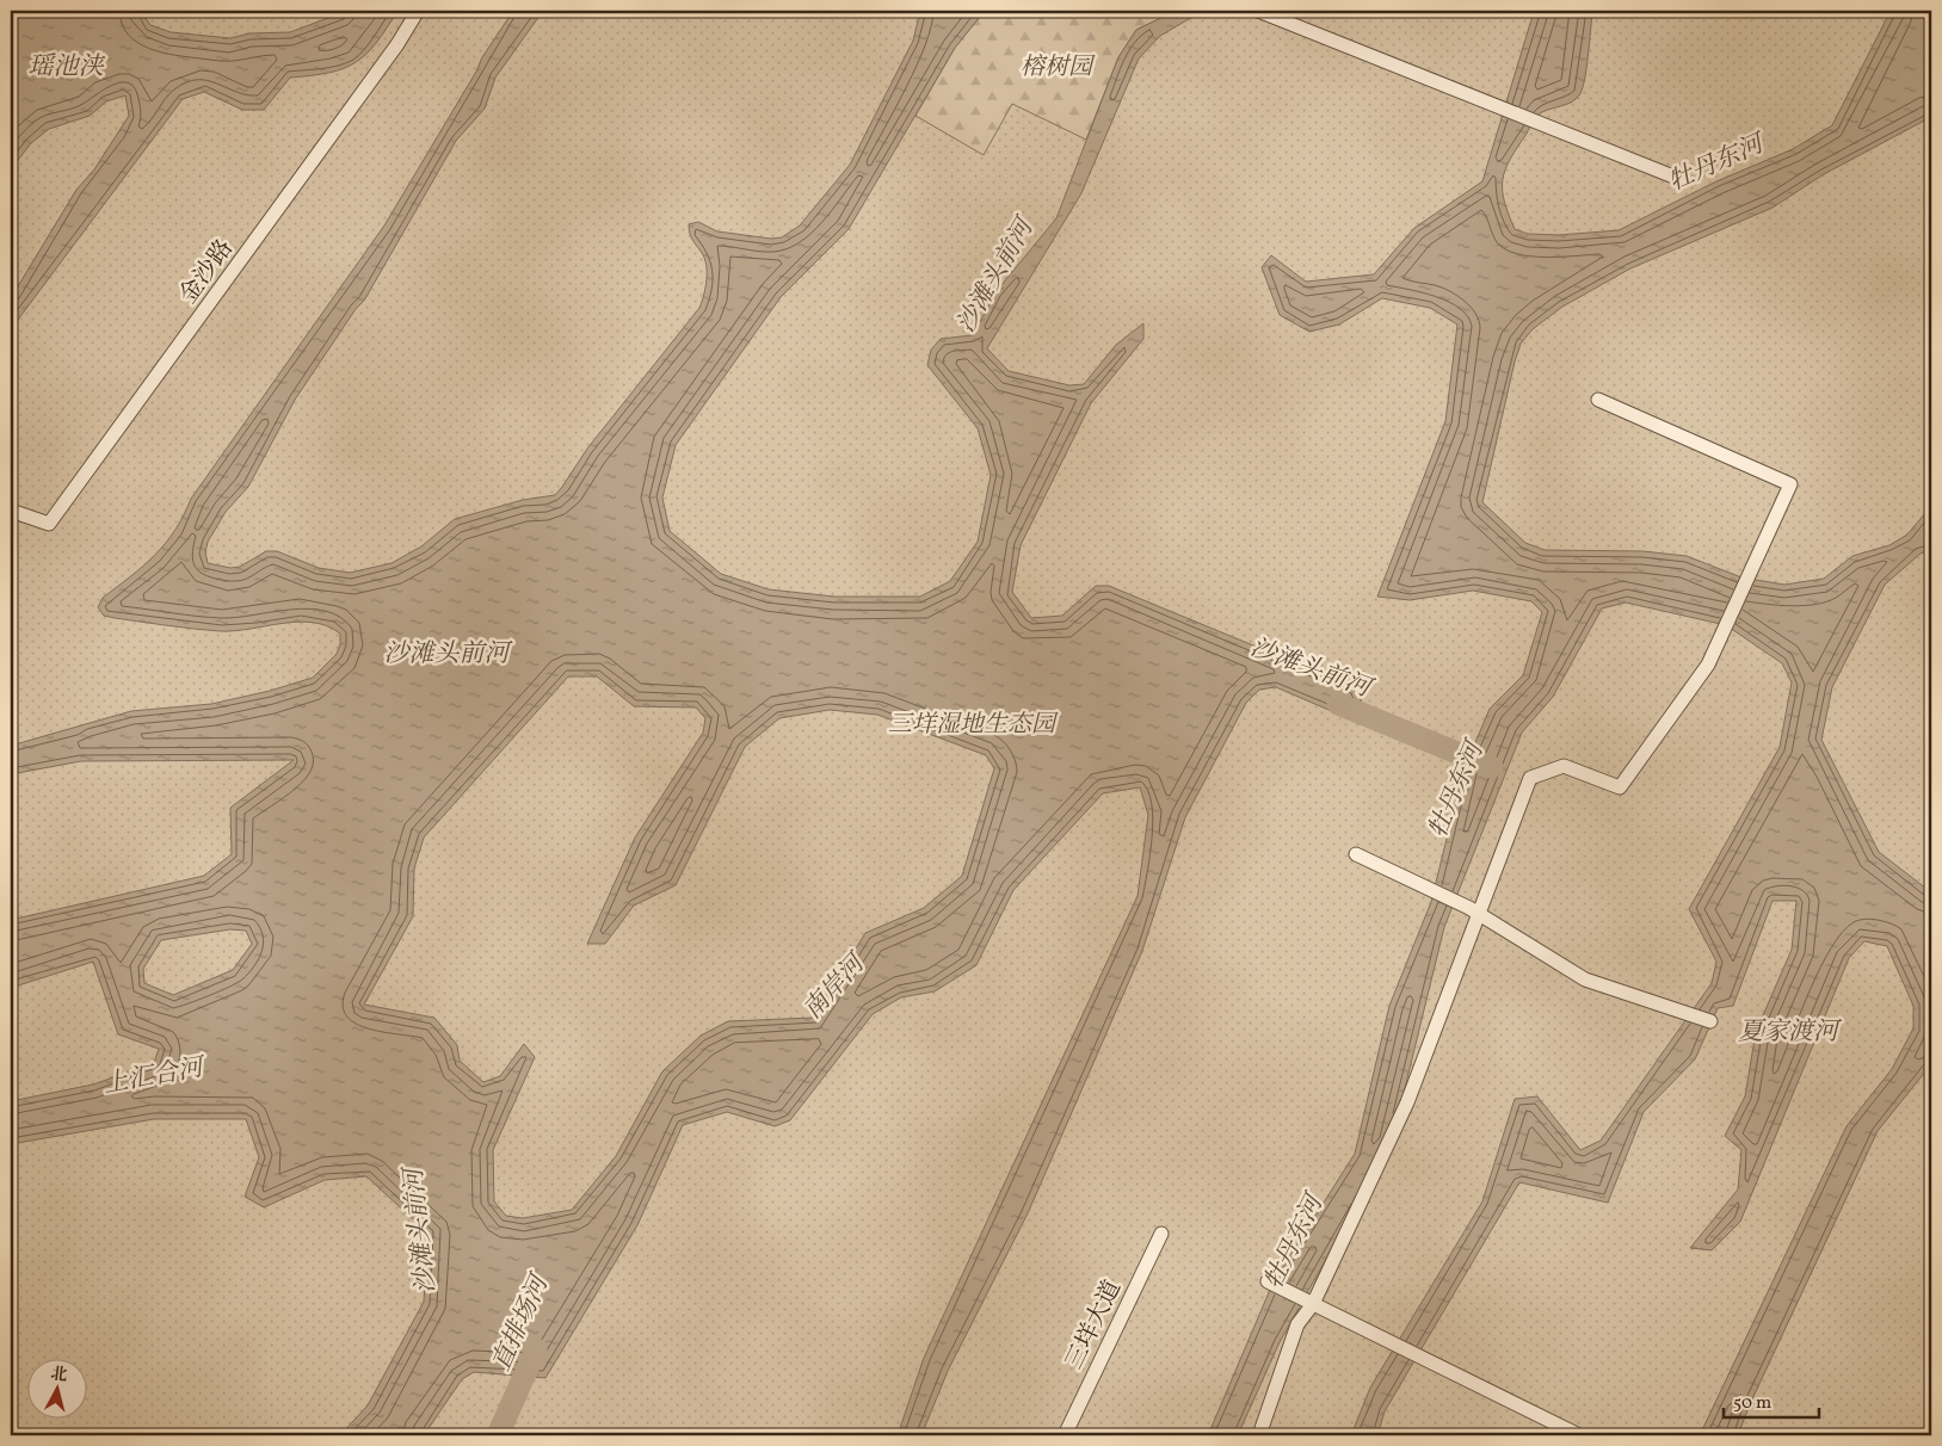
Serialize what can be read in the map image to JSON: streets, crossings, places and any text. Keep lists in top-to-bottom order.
{
  "streets": {
    "street": ["金沙路", "三垟大道"]
  },
  "water": [
    "瑶池浃",
    "牡丹东河",
    "沙滩头前河",
    "南岸河",
    "夏家渡河",
    "上汇合河",
    "直排场河"
  ],
  "parks": ["榕树园", "三垟湿地生态园"],
  "scale_bar": "50 m",
  "north": "top"
}
